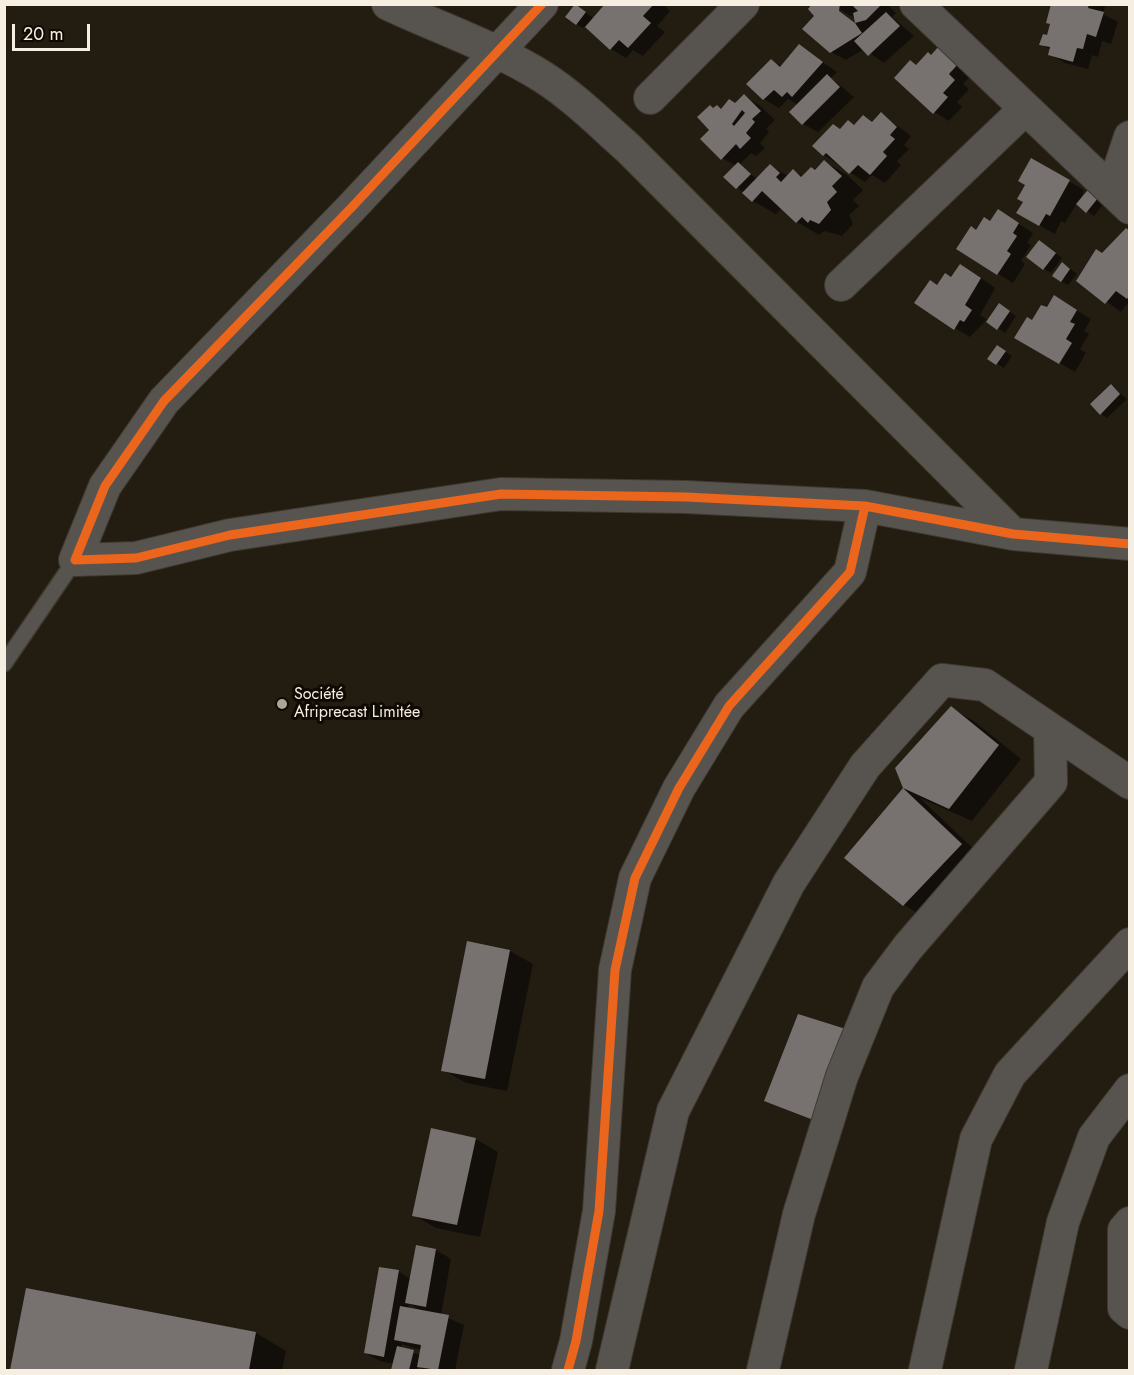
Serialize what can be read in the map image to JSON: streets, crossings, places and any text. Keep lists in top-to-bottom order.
{
  "places": ["Société Afriprecast Limitée"],
  "scale_bar": "20 m"
}
